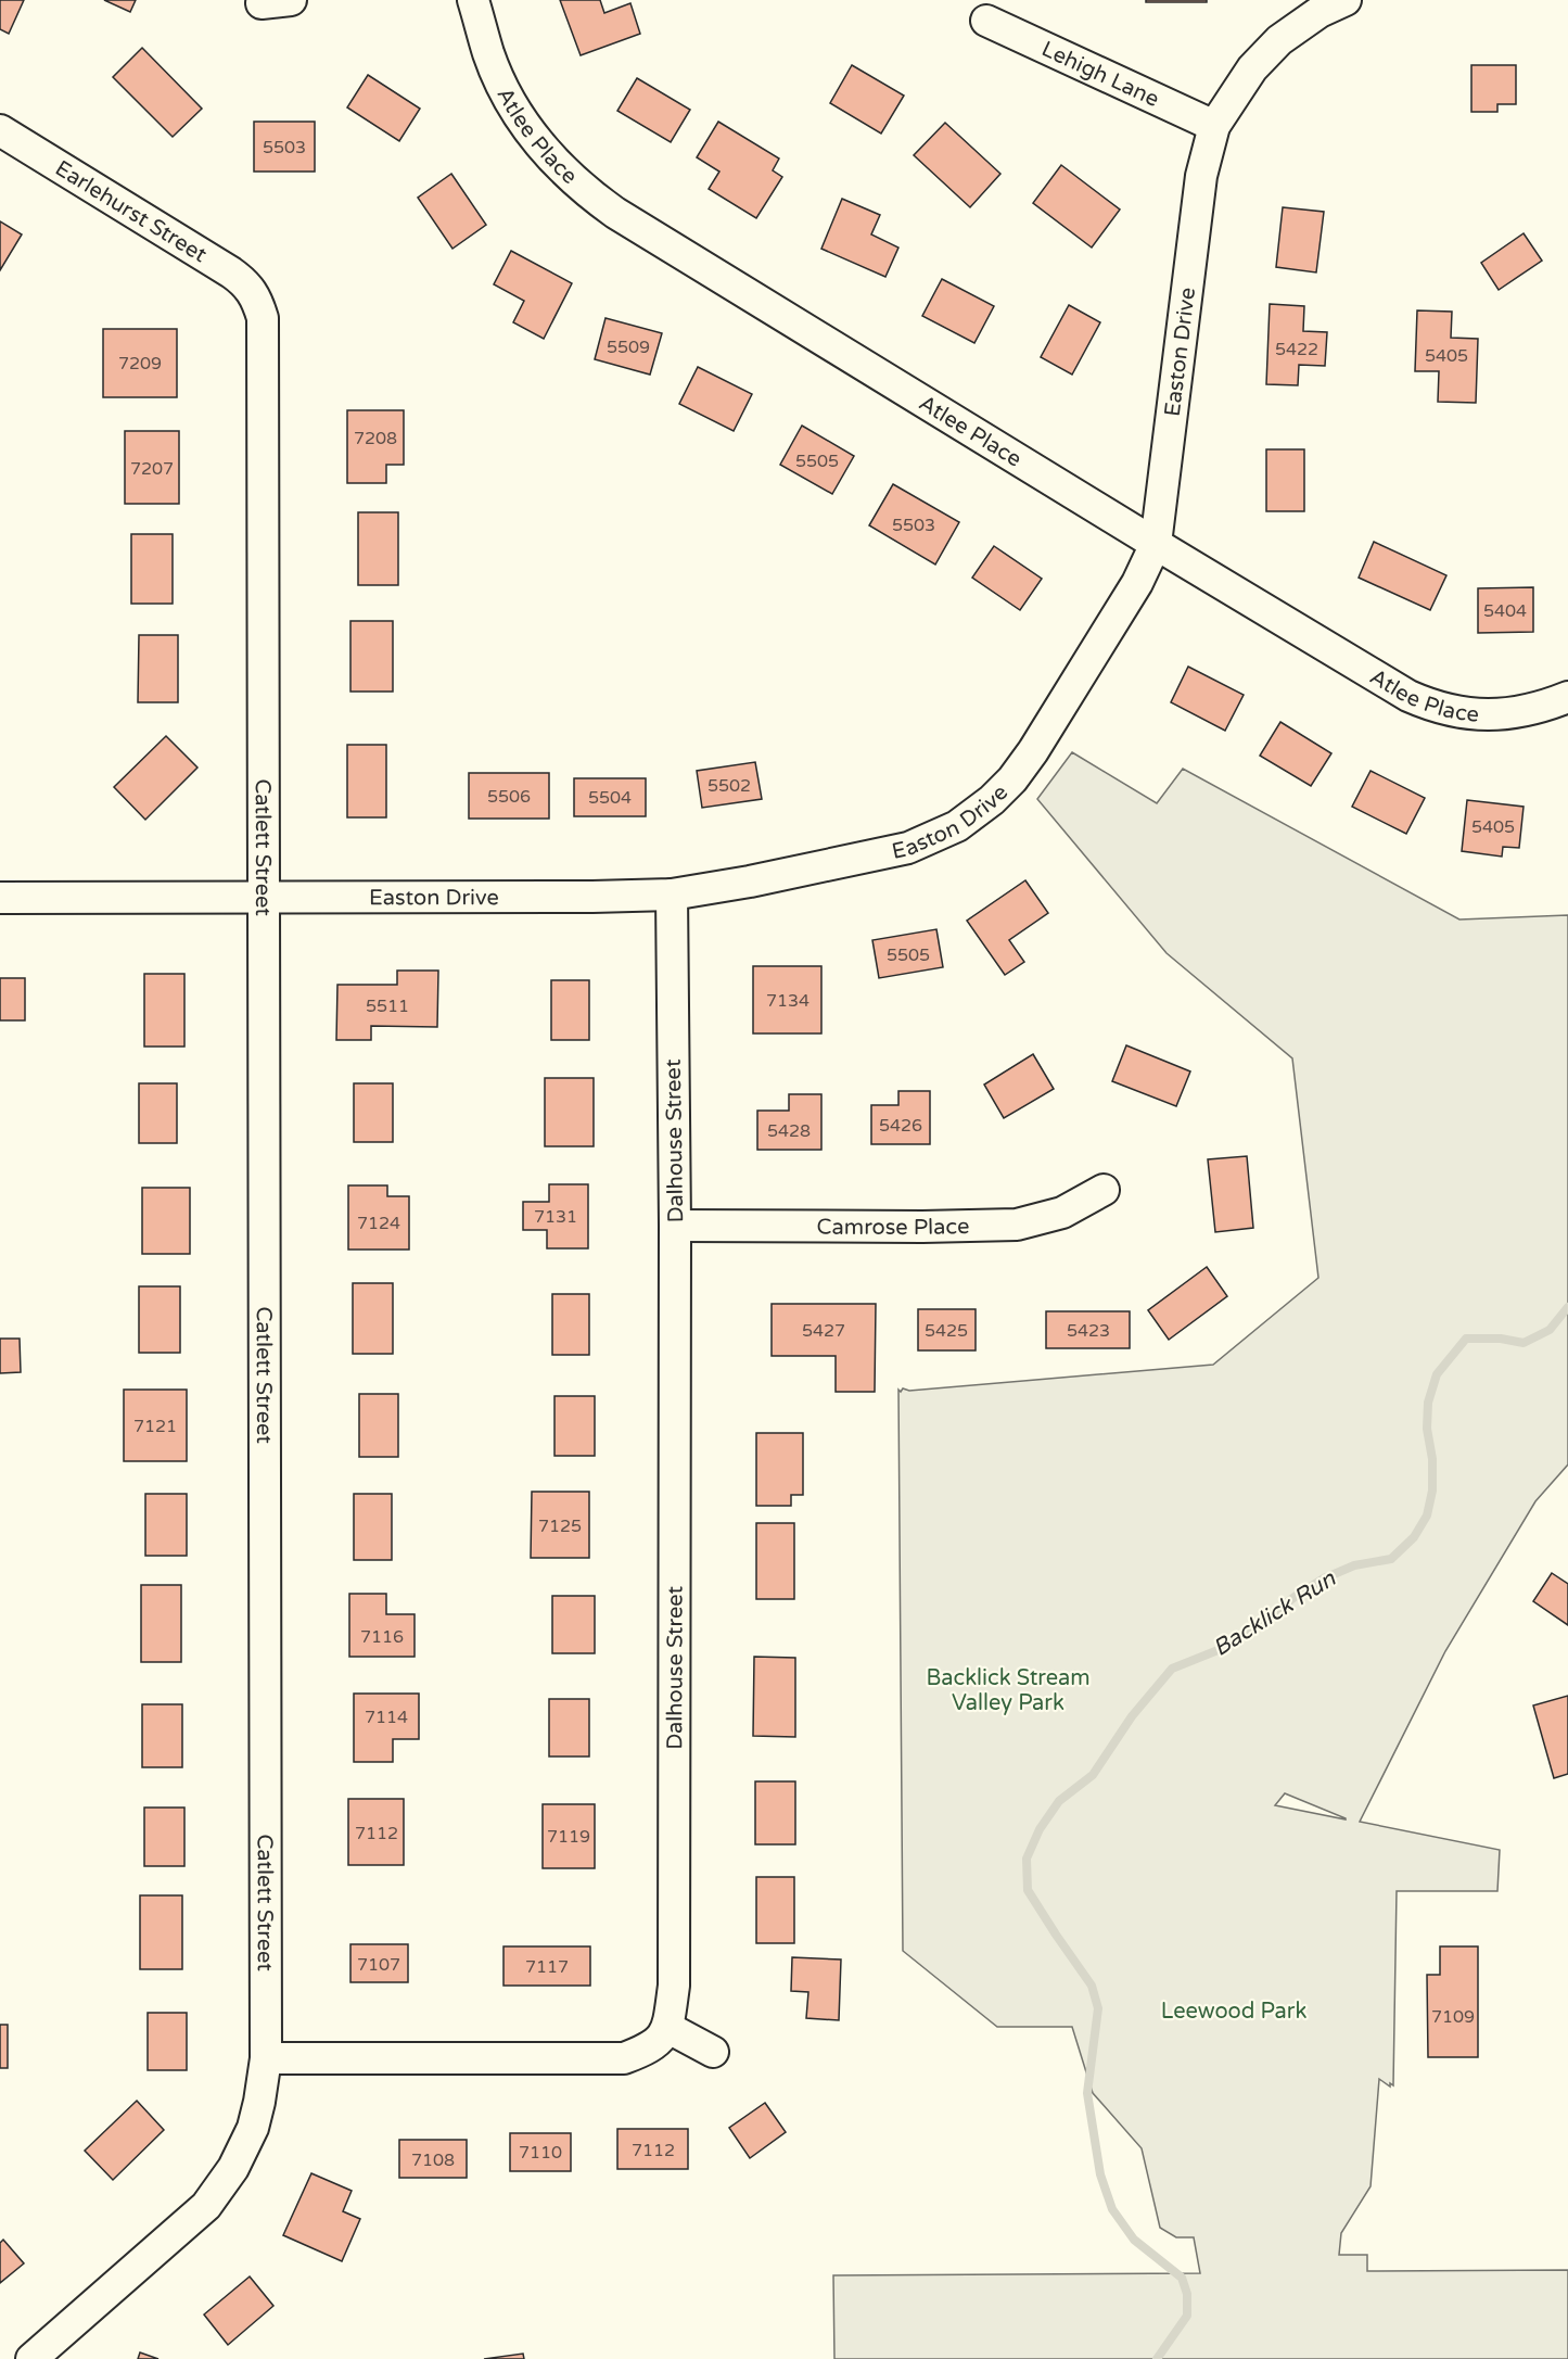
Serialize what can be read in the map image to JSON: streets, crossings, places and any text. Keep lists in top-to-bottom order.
{
  "streets": {
    "street": [
      "Lehigh Lane",
      "Atlee Place",
      "Earlehurst Street",
      "Easton Drive",
      "Catlett Street",
      "Dalhouse Street",
      "Camrose Place"
    ]
  },
  "crossings": [
    ["Lehigh Lane", "Easton Drive"],
    ["Atlee Place", "Easton Drive"],
    ["Earlehurst Street", "Catlett Street"],
    ["Easton Drive", "Catlett Street"],
    ["Easton Drive", "Dalhouse Street"],
    ["Dalhouse Street", "Camrose Place"]
  ],
  "water": ["Backlick Run"],
  "parks": ["Backlick Stream Valley Park", "Leewood Park"],
  "house_numbers": [
    "5503",
    "5509",
    "5422",
    "5405",
    "7209",
    "7208",
    "5505",
    "7207",
    "5503",
    "5404",
    "5502",
    "5506",
    "5504",
    "5405",
    "5505",
    "7134",
    "5511",
    "5426",
    "5428",
    "7131",
    "7124",
    "5427",
    "5425",
    "5423",
    "7121",
    "7125",
    "7116",
    "7114",
    "7112",
    "7119",
    "7107",
    "7117",
    "7109",
    "7112",
    "7110",
    "7108"
  ]
}
